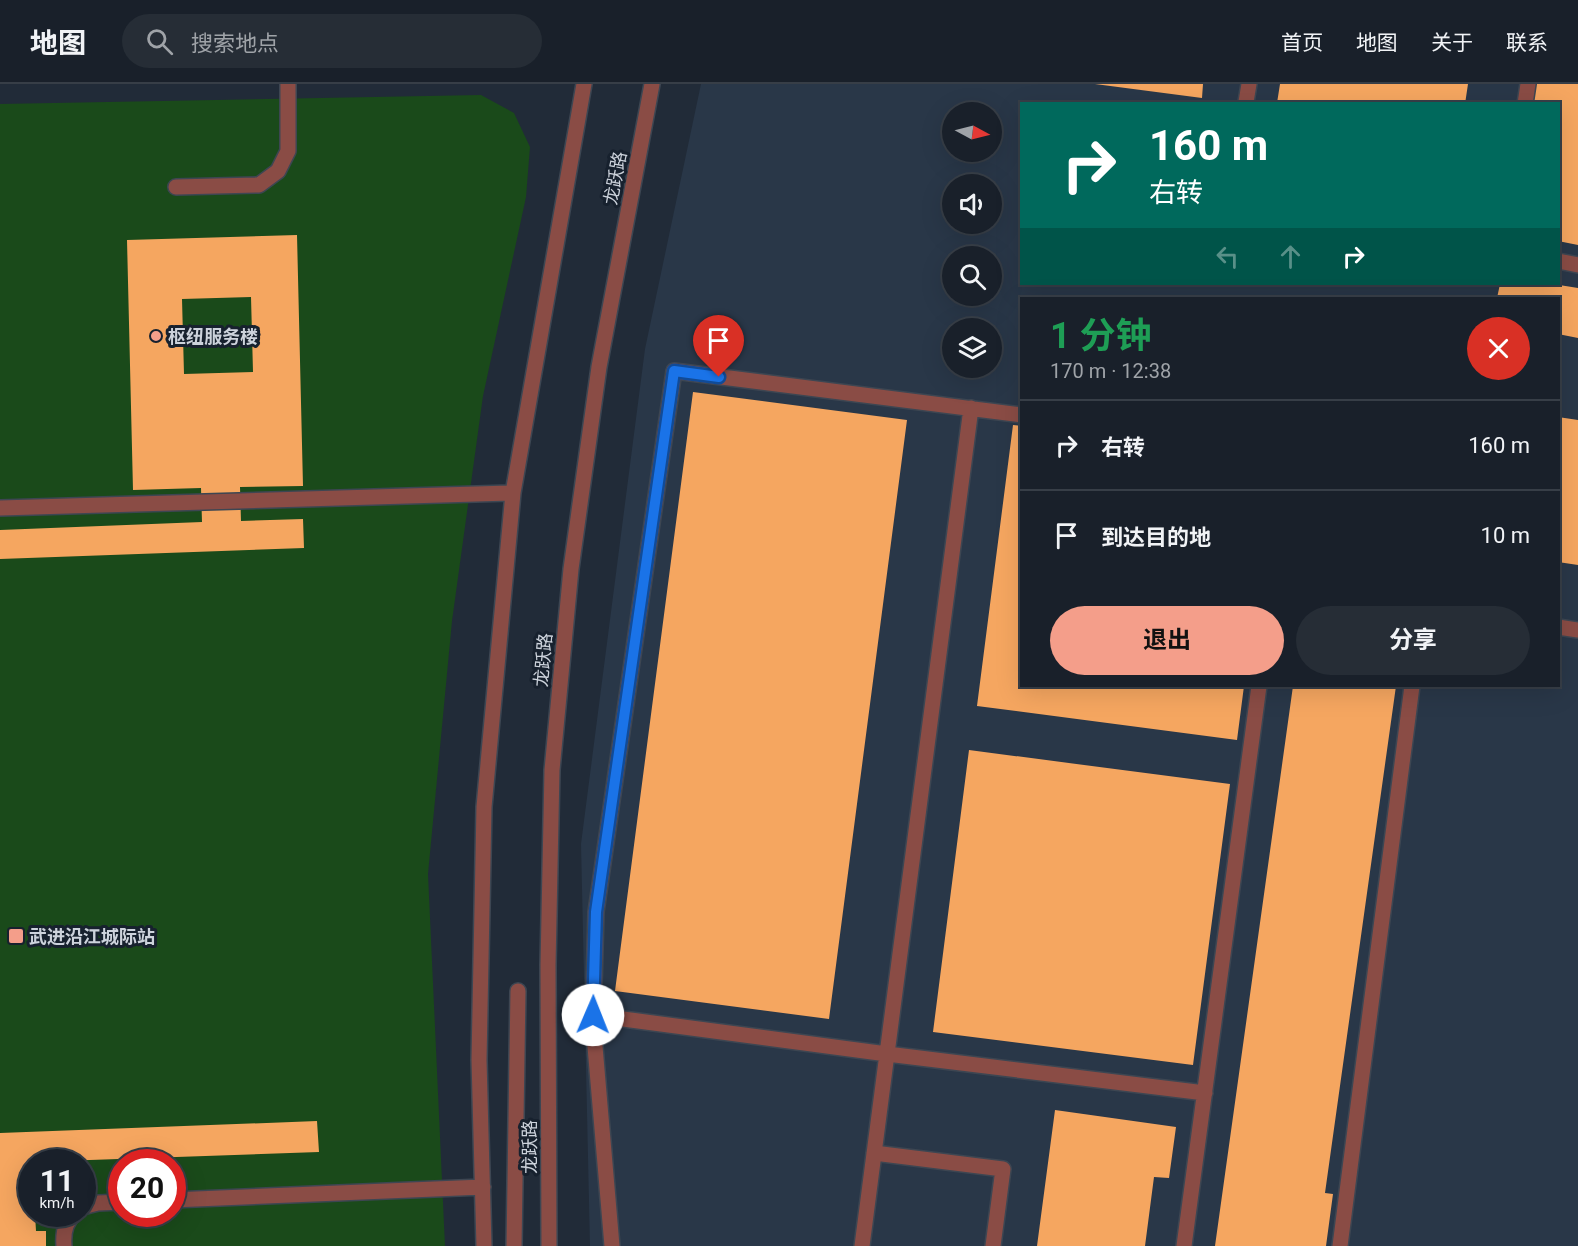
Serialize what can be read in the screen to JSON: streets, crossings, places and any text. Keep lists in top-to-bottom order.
{
  "streets": {
    "street": ["龙跃路"]
  },
  "places": {
    "other": ["枢纽服务楼"],
    "transit": ["武进沿江城际站"]
  },
  "north": "right",
  "page": {
    "header": "地图",
    "search": "搜索地点",
    "nav": [
      "首页",
      "地图",
      "关于",
      "联系"
    ],
    "turn": ["160 m", "右转"],
    "heading": ["1 分钟", "170 m · 12:38"],
    "list": [
      {
        "name": "右转",
        "value": "160 m"
      },
      {
        "name": "到达目的地",
        "value": "10 m"
      }
    ],
    "buttons": ["退出", "分享"],
    "speed": "11 km/h",
    "limit": "20"
  }
}
